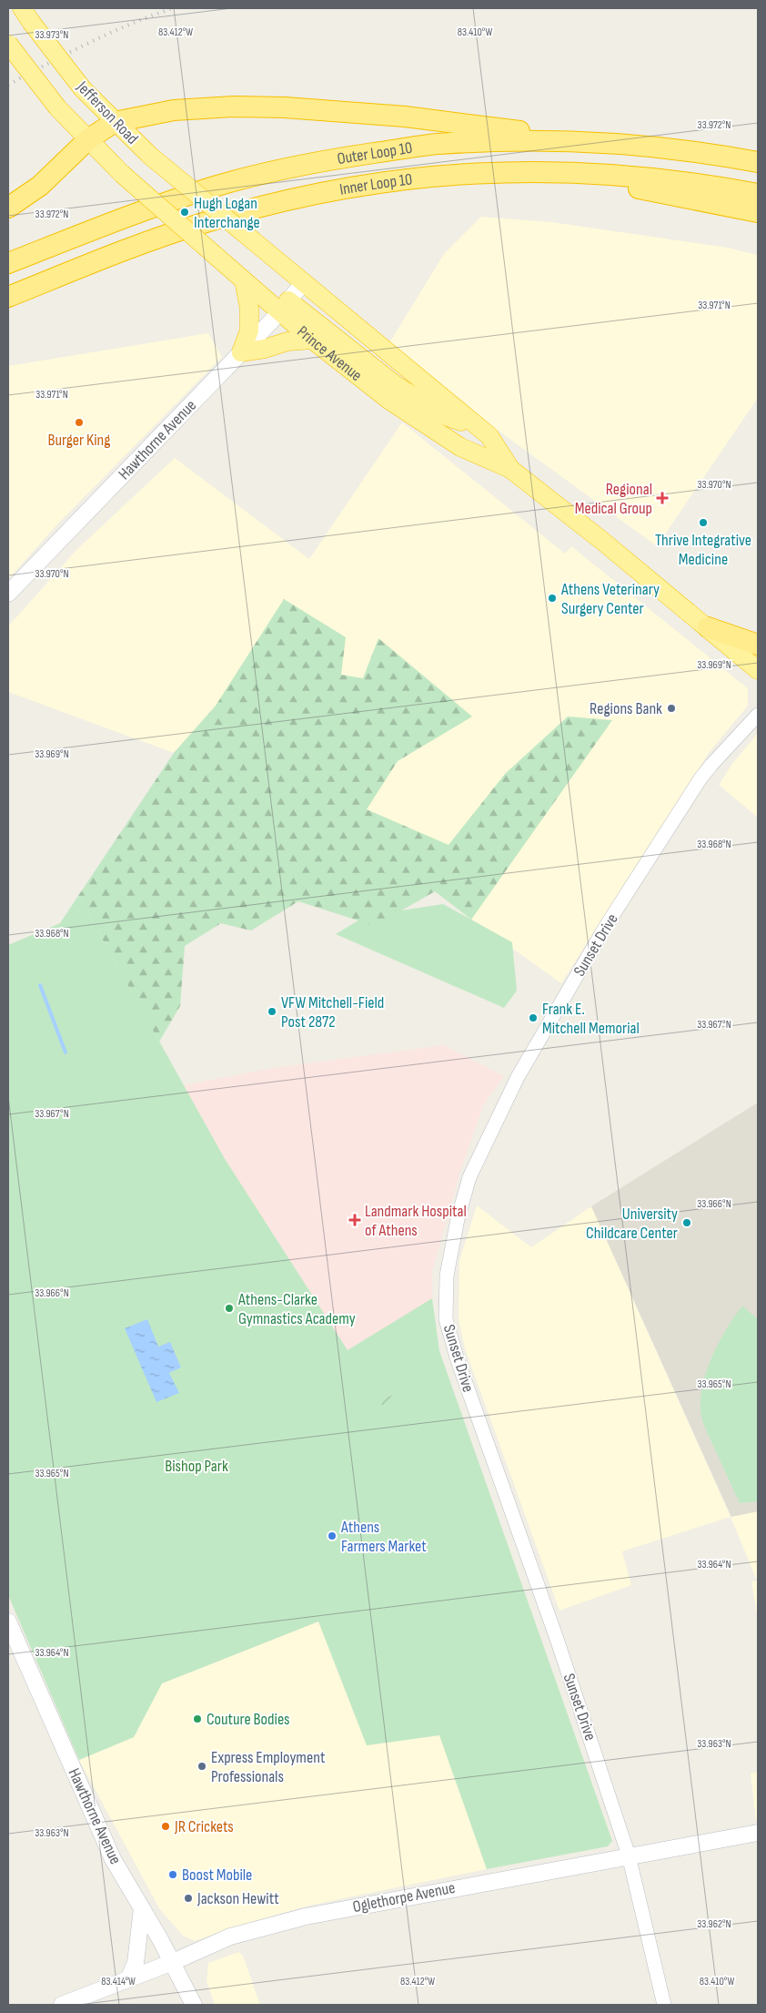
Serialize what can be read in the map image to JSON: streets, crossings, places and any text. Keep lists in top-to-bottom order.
{
  "streets": {
    "highway": [
      "Jefferson Road",
      "Outer Loop 10",
      "Inner Loop 10",
      "Prince Avenue"
    ],
    "main road": ["Hawthorne Avenue", "Oglethorpe Avenue"],
    "street": ["Sunset Drive"]
  },
  "crossings": [
    ["Jefferson Road", "Prince Avenue"],
    ["Prince Avenue", "Hawthorne Avenue"],
    ["Hawthorne Avenue", "Oglethorpe Avenue"],
    ["Sunset Drive", "Oglethorpe Avenue"]
  ],
  "parks": ["Bishop Park"],
  "places": {
    "other": [
      "Hugh Logan Interchange",
      "Burger King",
      "Thrive Integrative Medicine",
      "Athens Veterinary Surgery Center",
      "Regions Bank",
      "VFW Mitchell-Field Post 2872",
      "Frank E. Mitchell Memorial",
      "University Childcare Center",
      "Athens-Clarke Gymnastics Academy",
      "Athens Farmers Market",
      "Couture Bodies",
      "Express Employment Professionals",
      "JR Crickets",
      "Boost Mobile",
      "Jackson Hewitt"
    ],
    "health": ["Regional Medical Group", "Landmark Hospital of Athens"]
  },
  "coordinates": [
    "83.412°W",
    "83.410°W",
    "33.973°N",
    "33.972°N",
    "33.971°N",
    "33.970°N",
    "33.969°N",
    "33.968°N",
    "33.967°N",
    "33.966°N",
    "33.965°N",
    "33.964°N",
    "33.963°N",
    "33.962°N",
    "83.414°W"
  ]
}
